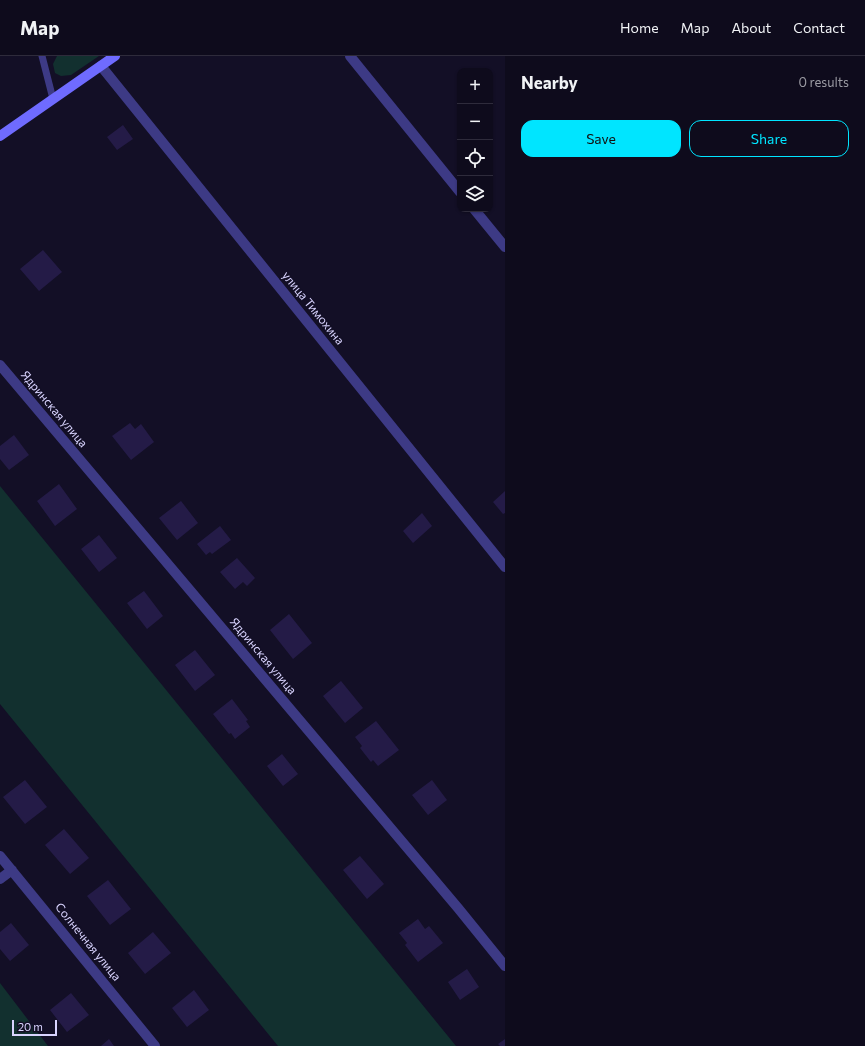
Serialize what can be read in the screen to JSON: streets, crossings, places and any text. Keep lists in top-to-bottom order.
{
  "streets": {
    "street": ["улица Тимохина", "Ядринская улица", "Солнечная улица"]
  },
  "scale_bar": "20 m",
  "page": {
    "header": "Map",
    "nav": [
      "Home",
      "Map",
      "About",
      "Contact"
    ],
    "heading": ["Nearby", "0 results"],
    "map_buttons": ["+", "−"],
    "buttons": ["Save", "Share"],
    "scale": "20 m"
  }
}
